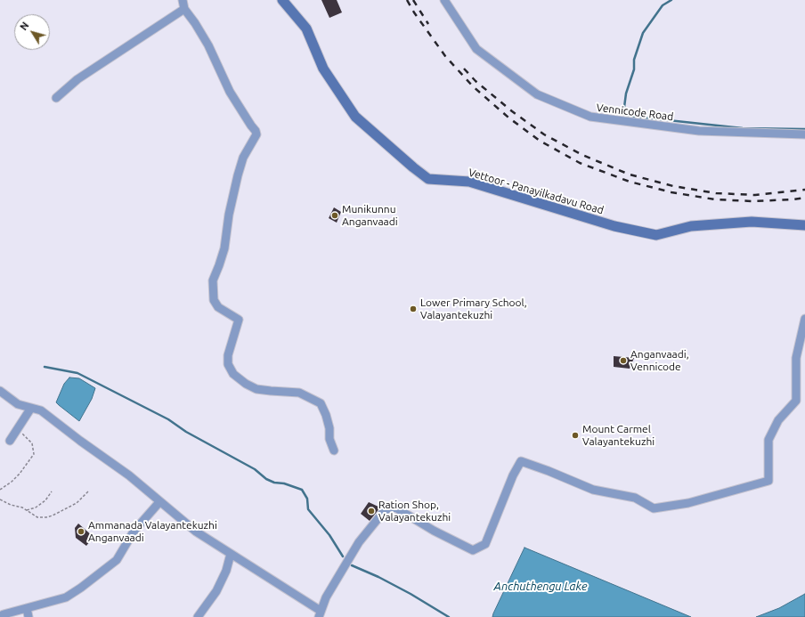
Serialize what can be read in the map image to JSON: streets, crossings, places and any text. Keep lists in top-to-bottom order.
{
  "streets": {
    "main road": ["Vettoor - Panayilkadavu Road"],
    "street": ["Vennicode Road"]
  },
  "water": ["Anchuthengu Lake"],
  "places": [
    "Munikunnu Anganvaadi",
    "Lower Primary School, Valayantekuzhi",
    "Anganvaadi, Vennicode",
    "Mount Carmel Valayantekuzhi",
    "Ration Shop, Valayantekuzhi",
    "Ammanada Valayantekuzhi Anganvaadi"
  ],
  "north": "top left"
}
